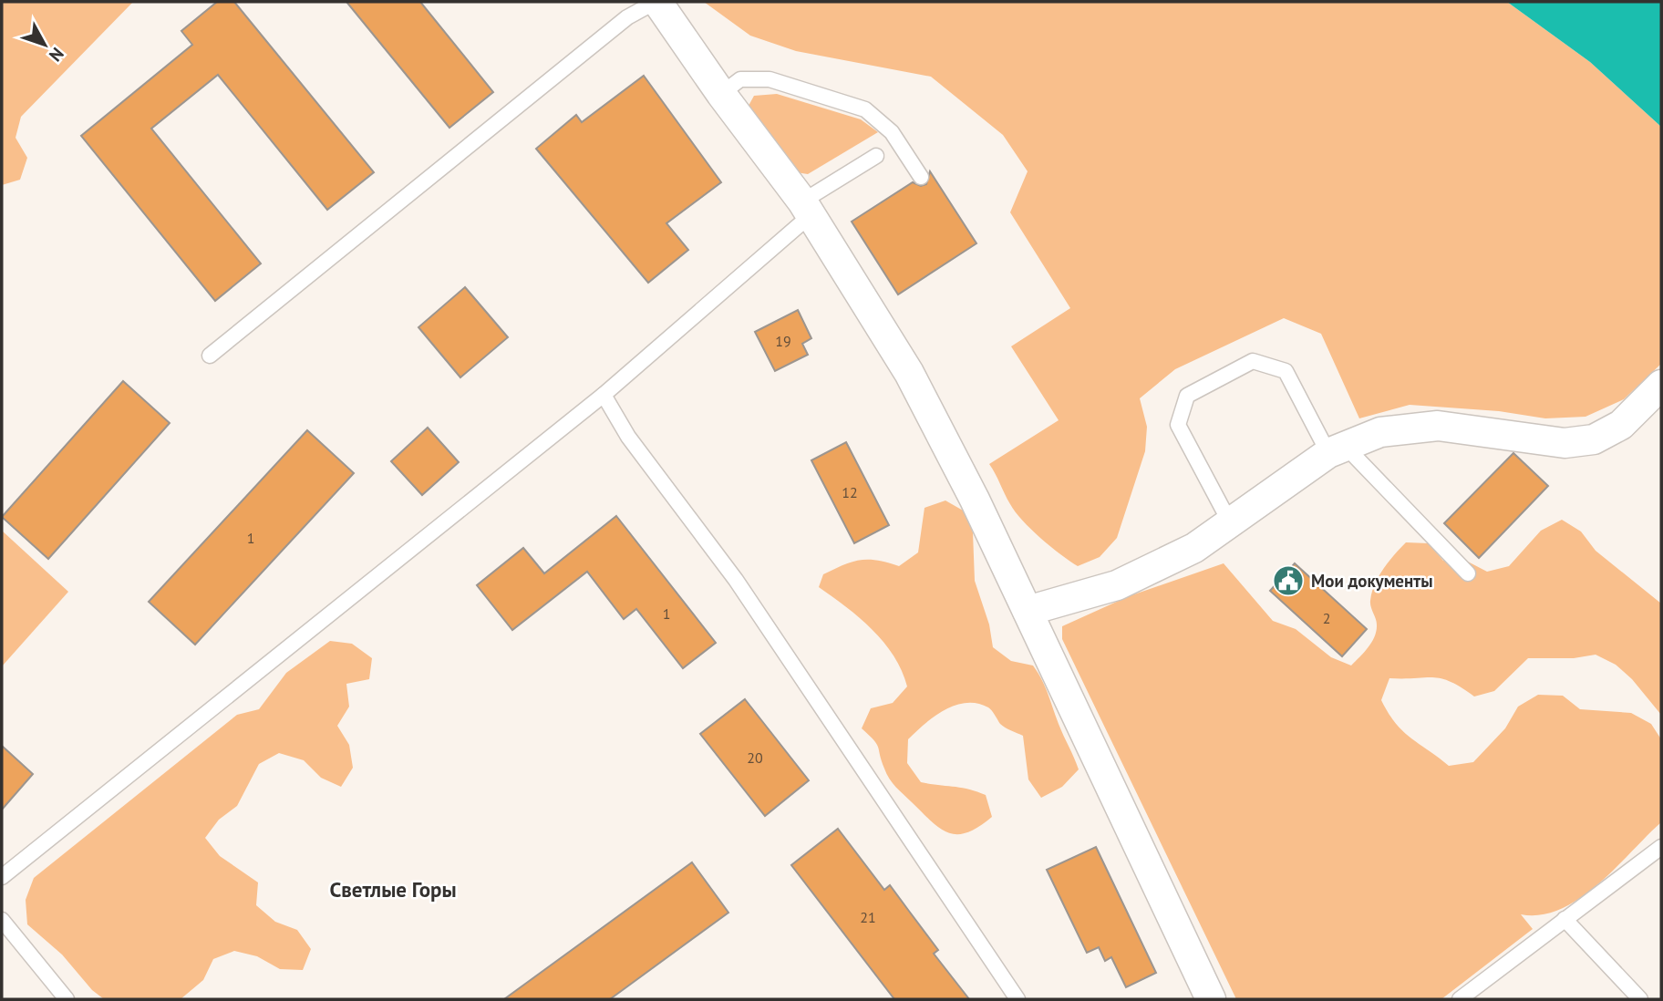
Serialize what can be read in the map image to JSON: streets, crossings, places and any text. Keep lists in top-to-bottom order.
{
  "districts": ["Светлые Горы"],
  "places": {
    "public building": ["Мои документы"]
  },
  "house_numbers": [
    "19",
    "12",
    "1",
    "1",
    "2",
    "20",
    "21"
  ],
  "north": "bottom right"
}
